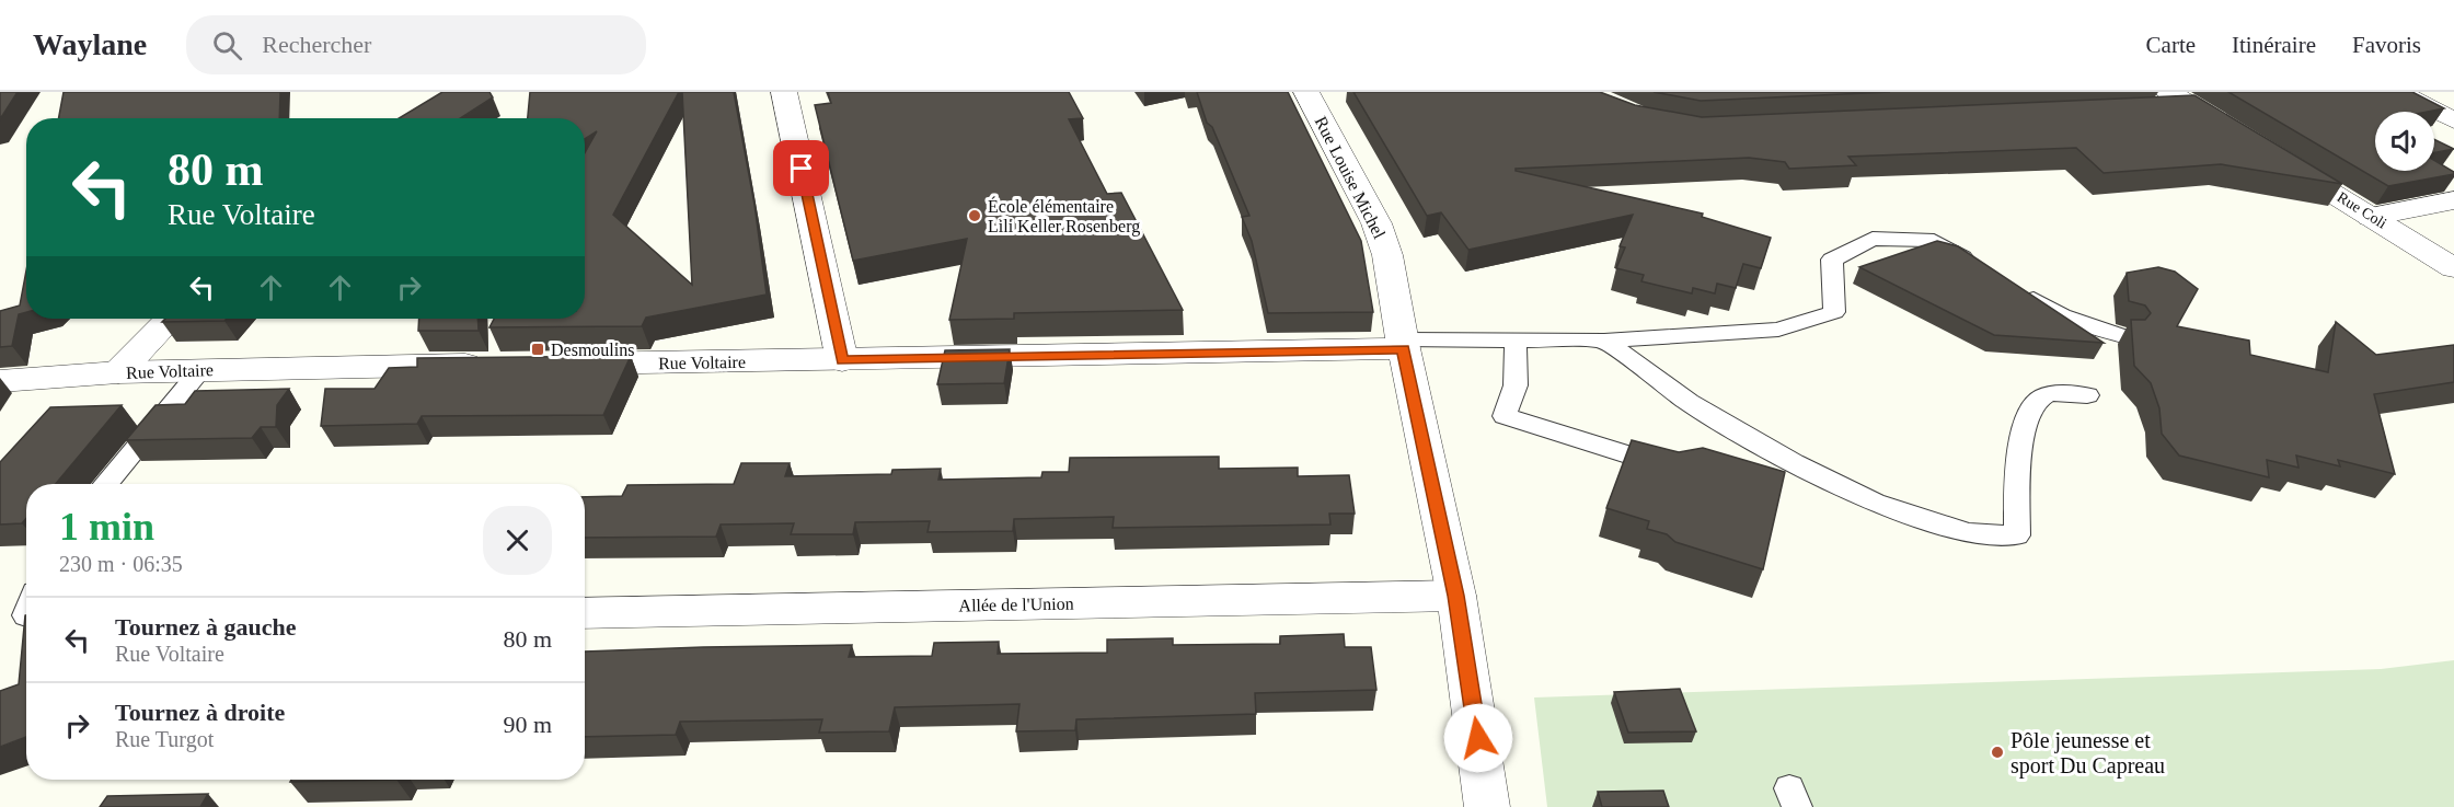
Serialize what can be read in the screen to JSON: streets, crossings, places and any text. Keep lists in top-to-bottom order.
{
  "streets": {
    "street": [
      "Rue Louise Michel",
      "Rue Coli",
      "Rue Voltaire",
      "Allée de l'Union"
    ]
  },
  "crossings": [
    ["Rue Louise Michel", "Rue Voltaire"],
    ["Rue Louise Michel", "Allée de l'Union"]
  ],
  "places": {
    "other": ["École élémentaire Lili Keller Rosenberg", "Pôle jeunesse et sport Du Capreau"],
    "transit": ["Desmoulins"]
  },
  "page": {
    "header": "Waylane",
    "search": "Rechercher",
    "nav": ["Carte", "Itinéraire", "Favoris"],
    "turn": ["80 m", "Rue Voltaire"],
    "heading": ["1 min", "230 m · 06:35"],
    "list": [
      {
        "name": "Tournez à gauche",
        "note": "Rue Voltaire",
        "value": "80 m"
      },
      {
        "name": "Tournez à droite",
        "note": "Rue Turgot",
        "value": "90 m"
      }
    ]
  }
}
